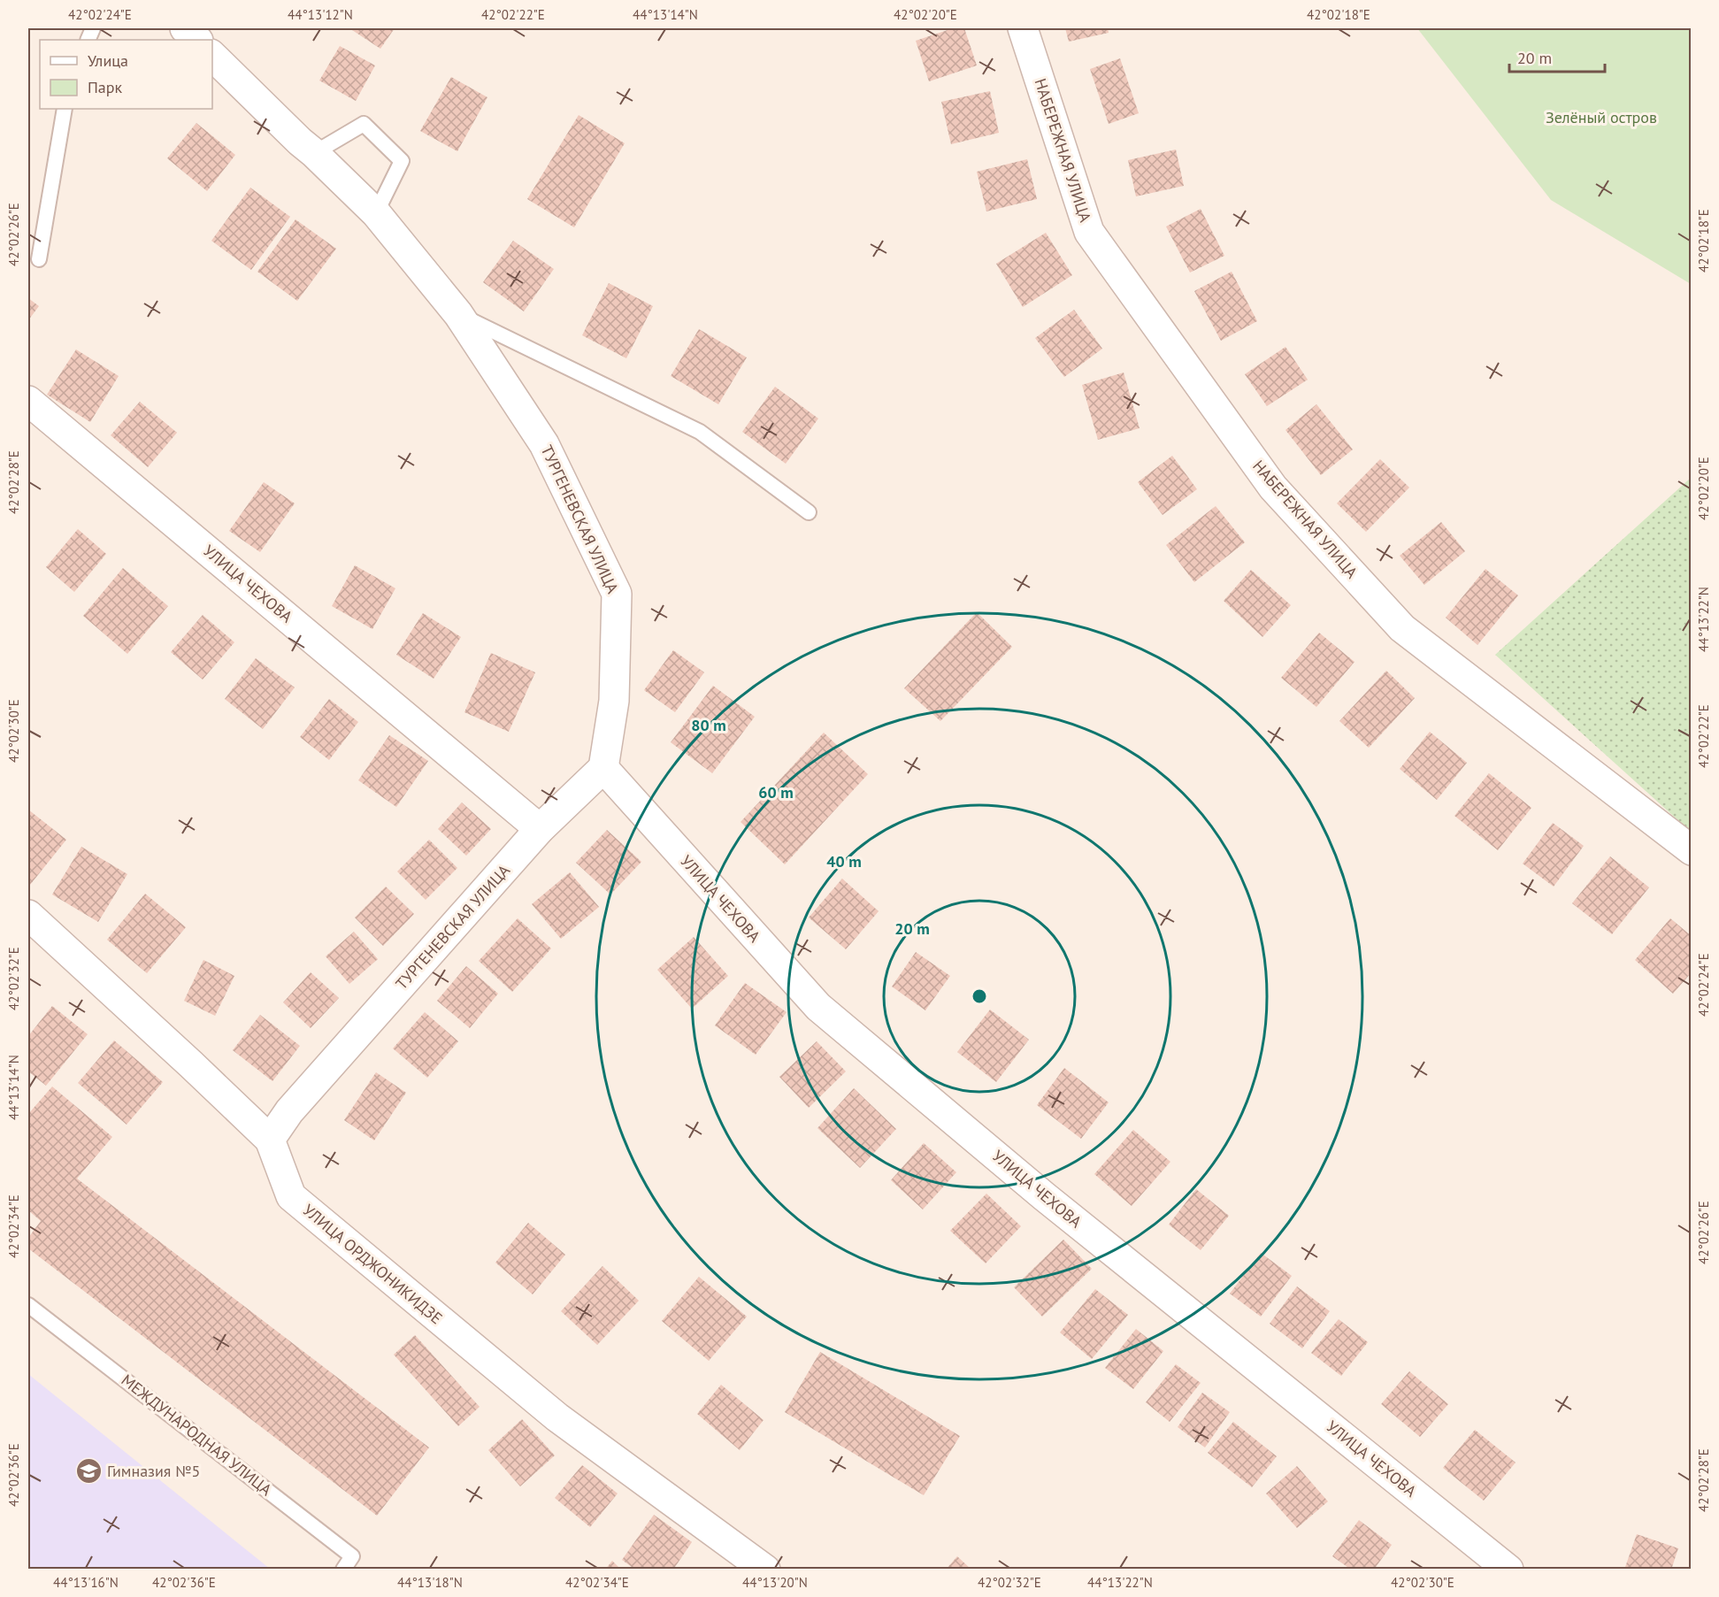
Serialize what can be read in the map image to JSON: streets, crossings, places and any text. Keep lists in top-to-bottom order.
{
  "streets": {
    "street": [
      "НАБЕРЕЖНАЯ УЛИЦА",
      "ТУРГЕНЕВСКАЯ УЛИЦА",
      "УЛИЦА ЧЕХОВА",
      "УЛИЦА ОРДЖОНИКИДЗЕ"
    ],
    "lane": ["МЕЖДУНАРОДНАЯ УЛИЦА"]
  },
  "crossings": [
    ["ТУРГЕНЕВСКАЯ УЛИЦА", "УЛИЦА ЧЕХОВА"],
    ["ТУРГЕНЕВСКАЯ УЛИЦА", "УЛИЦА ОРДЖОНИКИДЗЕ"]
  ],
  "parks": ["Зелёный остров"],
  "places": {
    "school or university": ["Гимназия №5"]
  },
  "legend": ["Улица", "Парк"],
  "scale_bar": "20 m",
  "coordinates": [
    "42°02'24\"E",
    "44°13'12\"N",
    "42°02'22\"E",
    "44°13'14\"N",
    "42°02'20\"E",
    "42°02'18\"E",
    "42°02'26\"E",
    "42°02'28\"E",
    "44°13'22\"N",
    "42°02'30\"E",
    "42°02'32\"E",
    "42°02'34\"E",
    "42°02'36\"E",
    "44°13'16\"N",
    "44°13'18\"N",
    "44°13'20\"N"
  ],
  "rings": [
    "80 m",
    "60 m",
    "40 m",
    "20 m"
  ]
}
